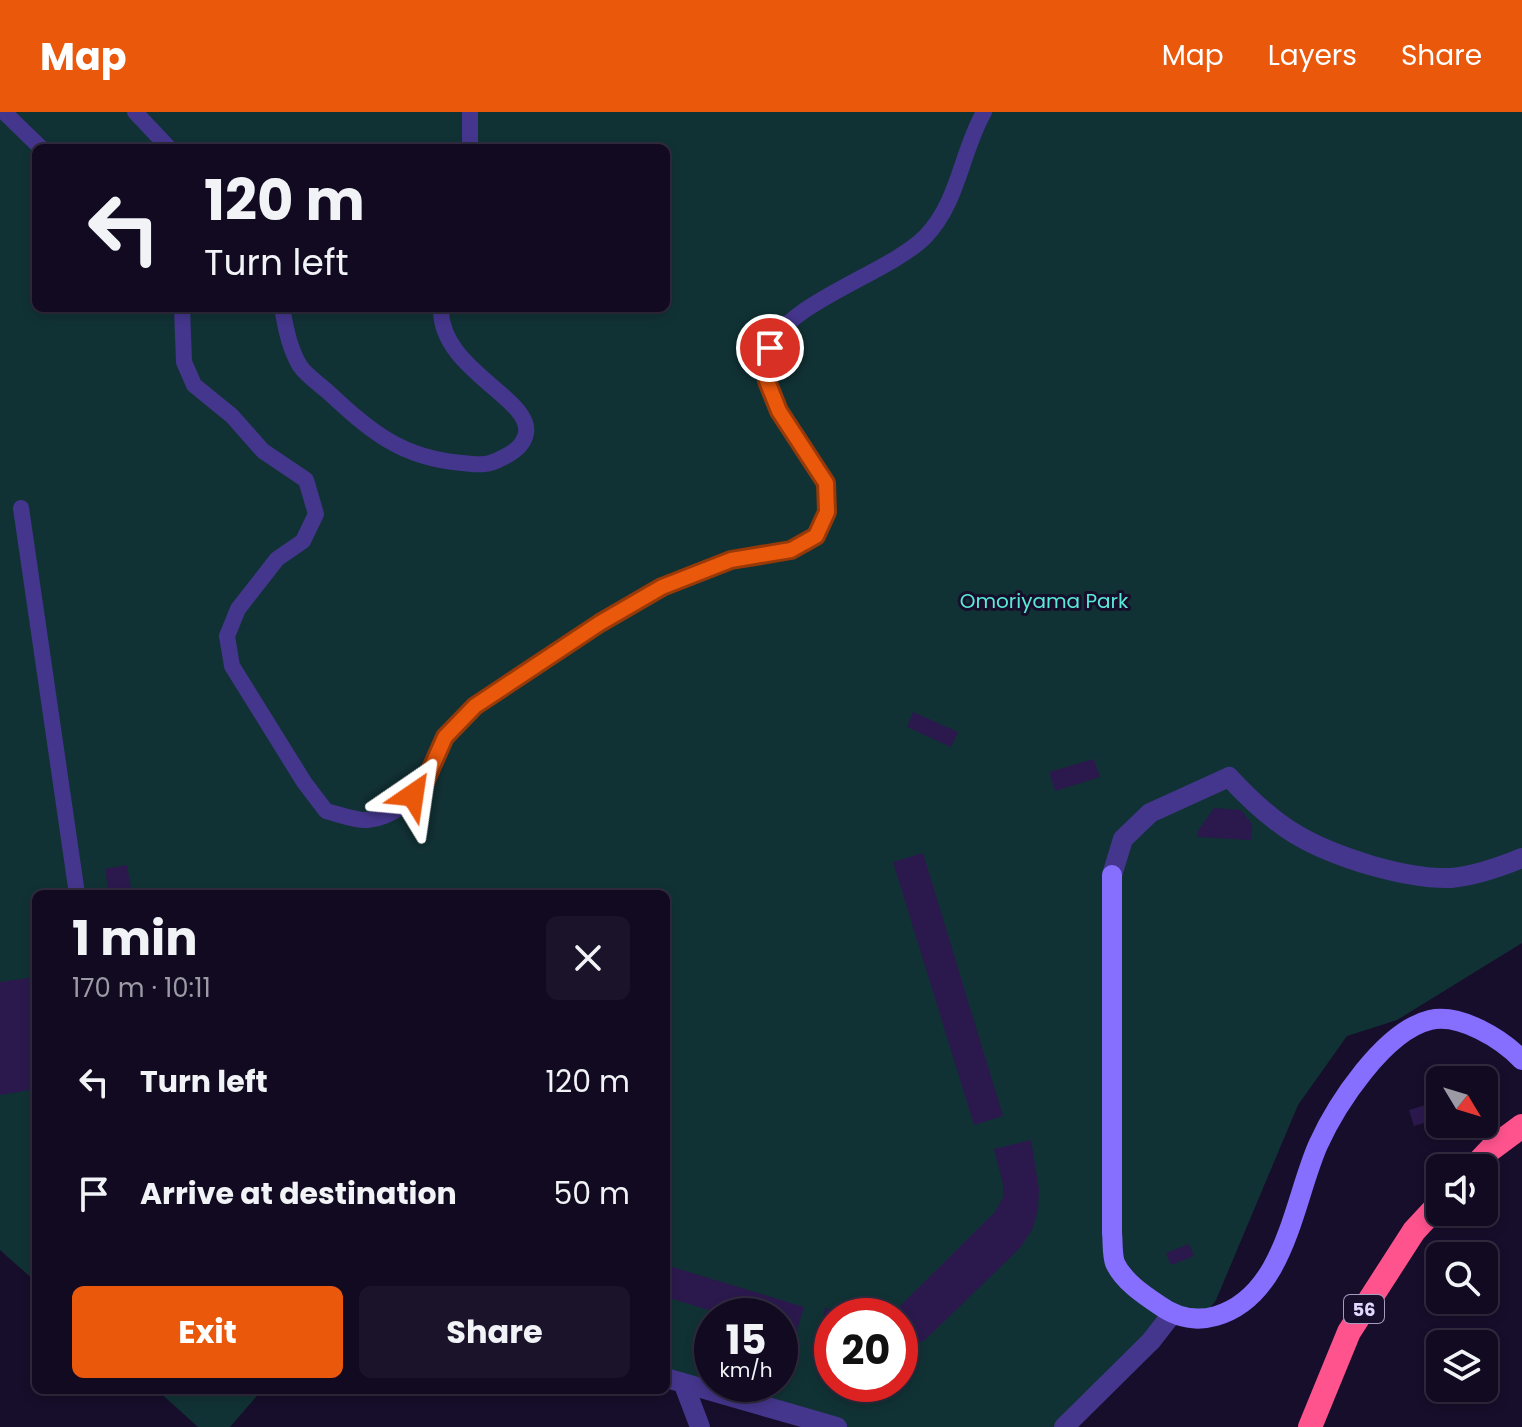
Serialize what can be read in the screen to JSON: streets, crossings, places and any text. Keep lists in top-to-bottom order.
{
  "streets": {
    "highway": ["56"]
  },
  "parks": ["Omoriyama Park"],
  "north": "bottom right",
  "page": {
    "header": "Map",
    "nav": ["Map", "Layers", "Share"],
    "turn": ["120 m", "Turn left"],
    "heading": ["1 min", "170 m · 10:11"],
    "list": [
      {
        "name": "Turn left",
        "value": "120 m"
      },
      {
        "name": "Arrive at destination",
        "value": "50 m"
      }
    ],
    "buttons": ["Exit", "Share"],
    "speed": "15 km/h",
    "limit": "20"
  }
}
